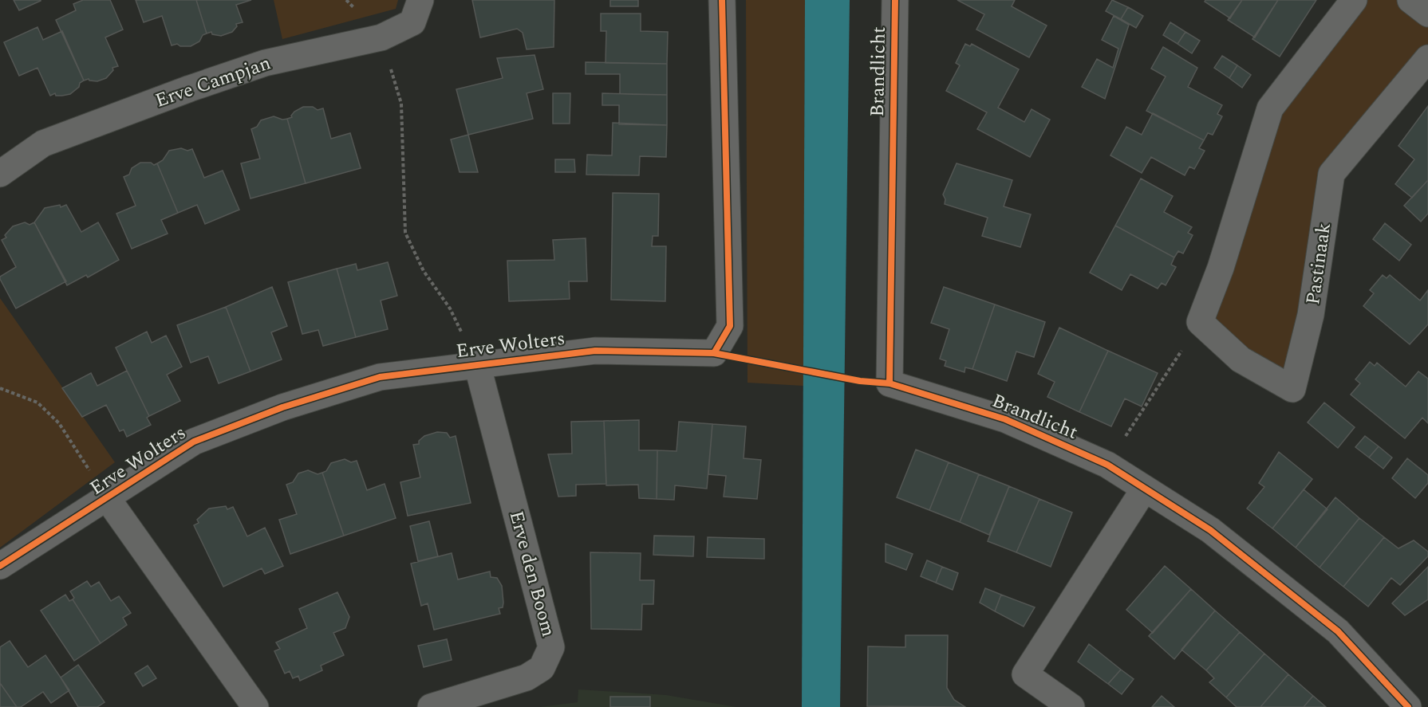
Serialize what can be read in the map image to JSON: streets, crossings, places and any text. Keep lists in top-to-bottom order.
{
  "streets": {
    "street": [
      "Brandlicht",
      "Erve Campjan",
      "Pastinaak",
      "Erve Wolters",
      "Erve den Boom"
    ]
  },
  "crossings": [
    ["Erve Wolters", "Erve den Boom"]
  ]
}
